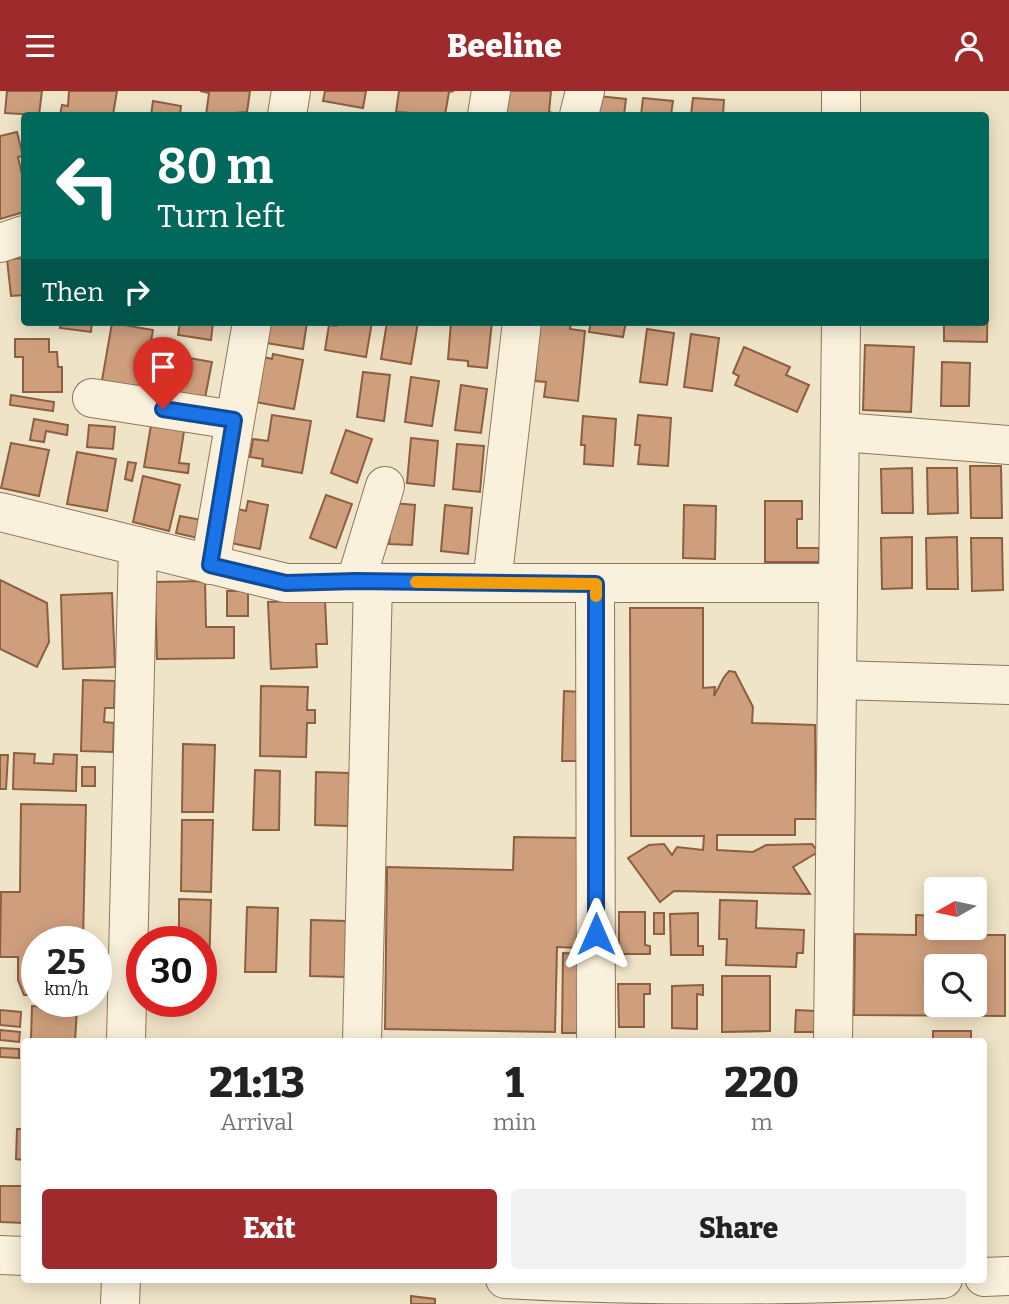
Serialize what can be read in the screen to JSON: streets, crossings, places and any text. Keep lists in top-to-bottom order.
{
  "north": "left",
  "page": {
    "header": "Beeline",
    "turn": ["80 m", "Turn left"],
    "then": "Then",
    "speed": "25 km/h",
    "limit": "30",
    "eta": [
      "21:13",
      "Arrival",
      "1",
      "min",
      "220",
      "m"
    ],
    "buttons": ["Exit", "Share"]
  }
}
